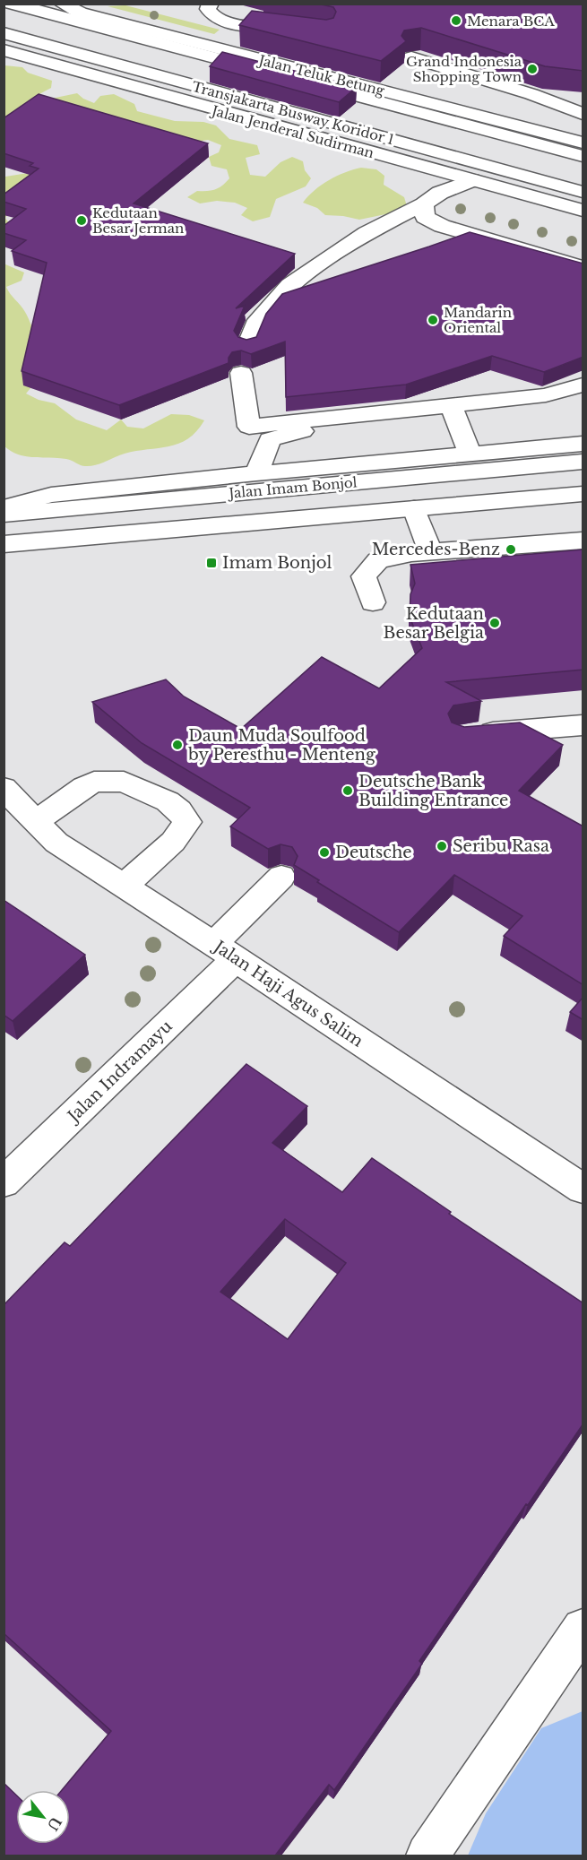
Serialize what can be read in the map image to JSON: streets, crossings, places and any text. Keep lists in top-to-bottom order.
{
  "streets": {
    "main road": [
      "Jalan Teluk Betung",
      "Transjakarta Busway Koridor 1",
      "Jalan Jenderal Sudirman",
      "Jalan Imam Bonjol",
      "Jalan Haji Agus Salim",
      "Jalan Indramayu"
    ]
  },
  "crossings": [
    ["Jalan Haji Agus Salim", "Jalan Indramayu"]
  ],
  "places": {
    "other": [
      "Menara BCA",
      "Grand Indonesia Shopping Town",
      "Kedutaan Besar Jerman",
      "Mandarin Oriental",
      "Mercedes-Benz",
      "Kedutaan Besar Belgia",
      "Daun Muda Soulfood by Peresthu - Menteng",
      "Deutsche Bank Building Entrance",
      "Seribu Rasa",
      "Deutsche"
    ],
    "transit": ["Imam Bonjol"]
  },
  "north": "bottom right"
}
